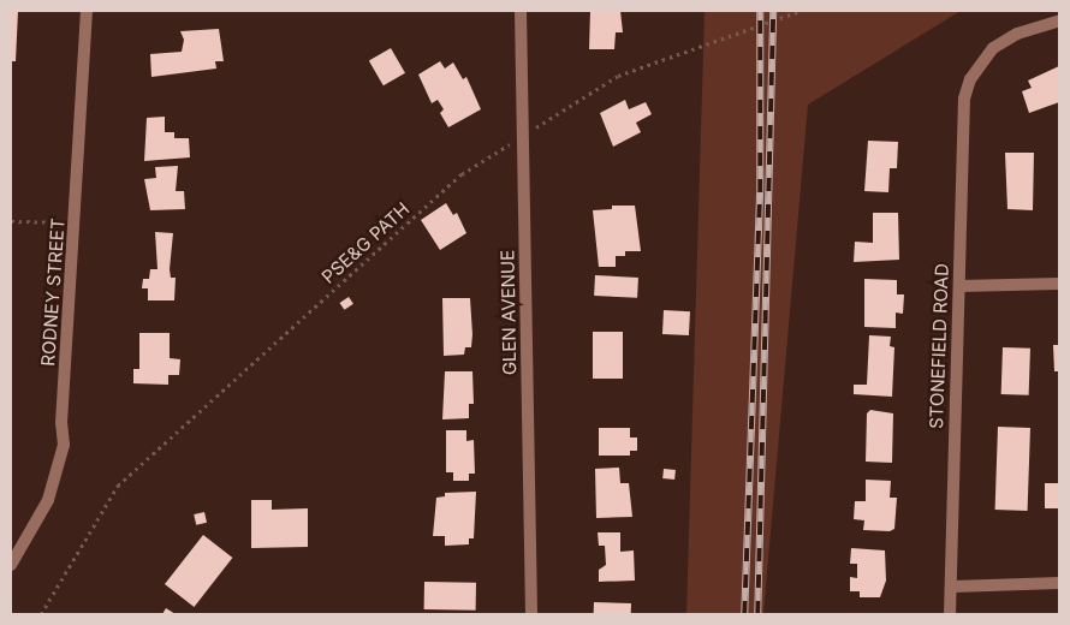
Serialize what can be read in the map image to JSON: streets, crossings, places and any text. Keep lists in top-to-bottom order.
{
  "streets": {
    "street": ["RODNEY STREET", "GLEN AVENUE", "STONEFIELD ROAD"],
    "path": ["PSE&G PATH"]
  },
  "crossings": [
    ["PSE&G PATH", "GLEN AVENUE"]
  ]
}
